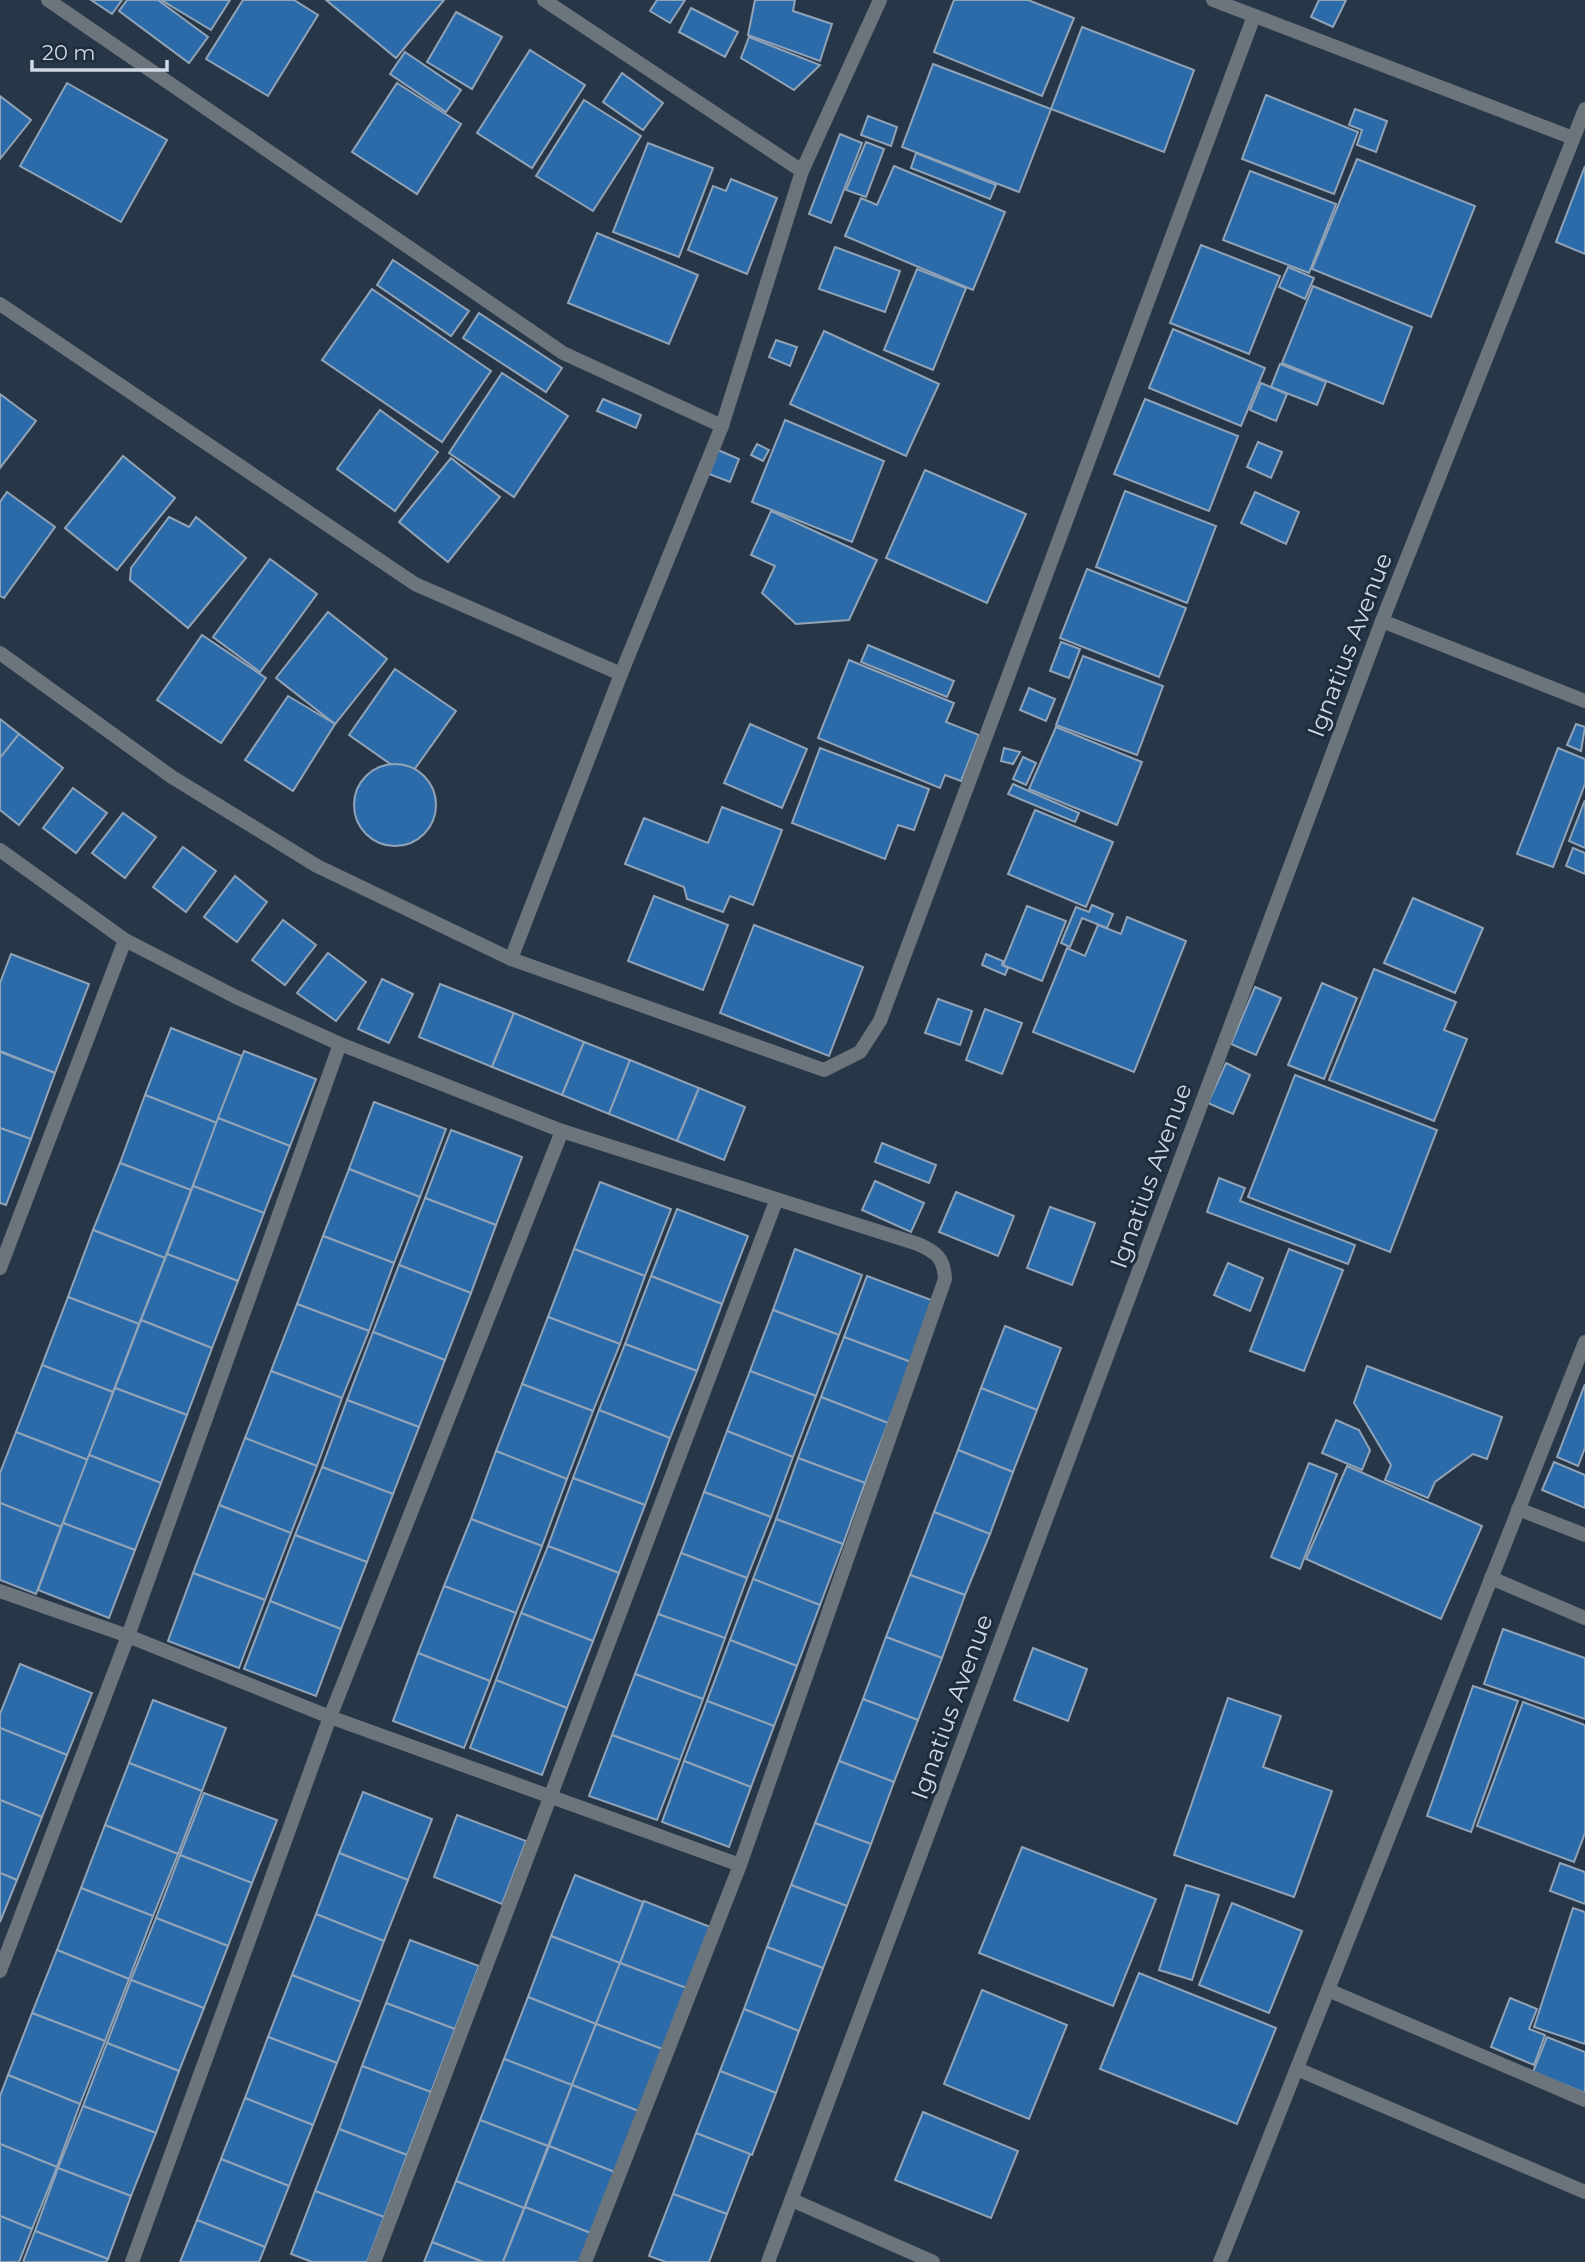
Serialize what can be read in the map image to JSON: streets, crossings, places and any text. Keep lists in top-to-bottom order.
{
  "streets": {
    "street": ["Ignatius Avenue"]
  },
  "scale_bar": "20 m"
}
